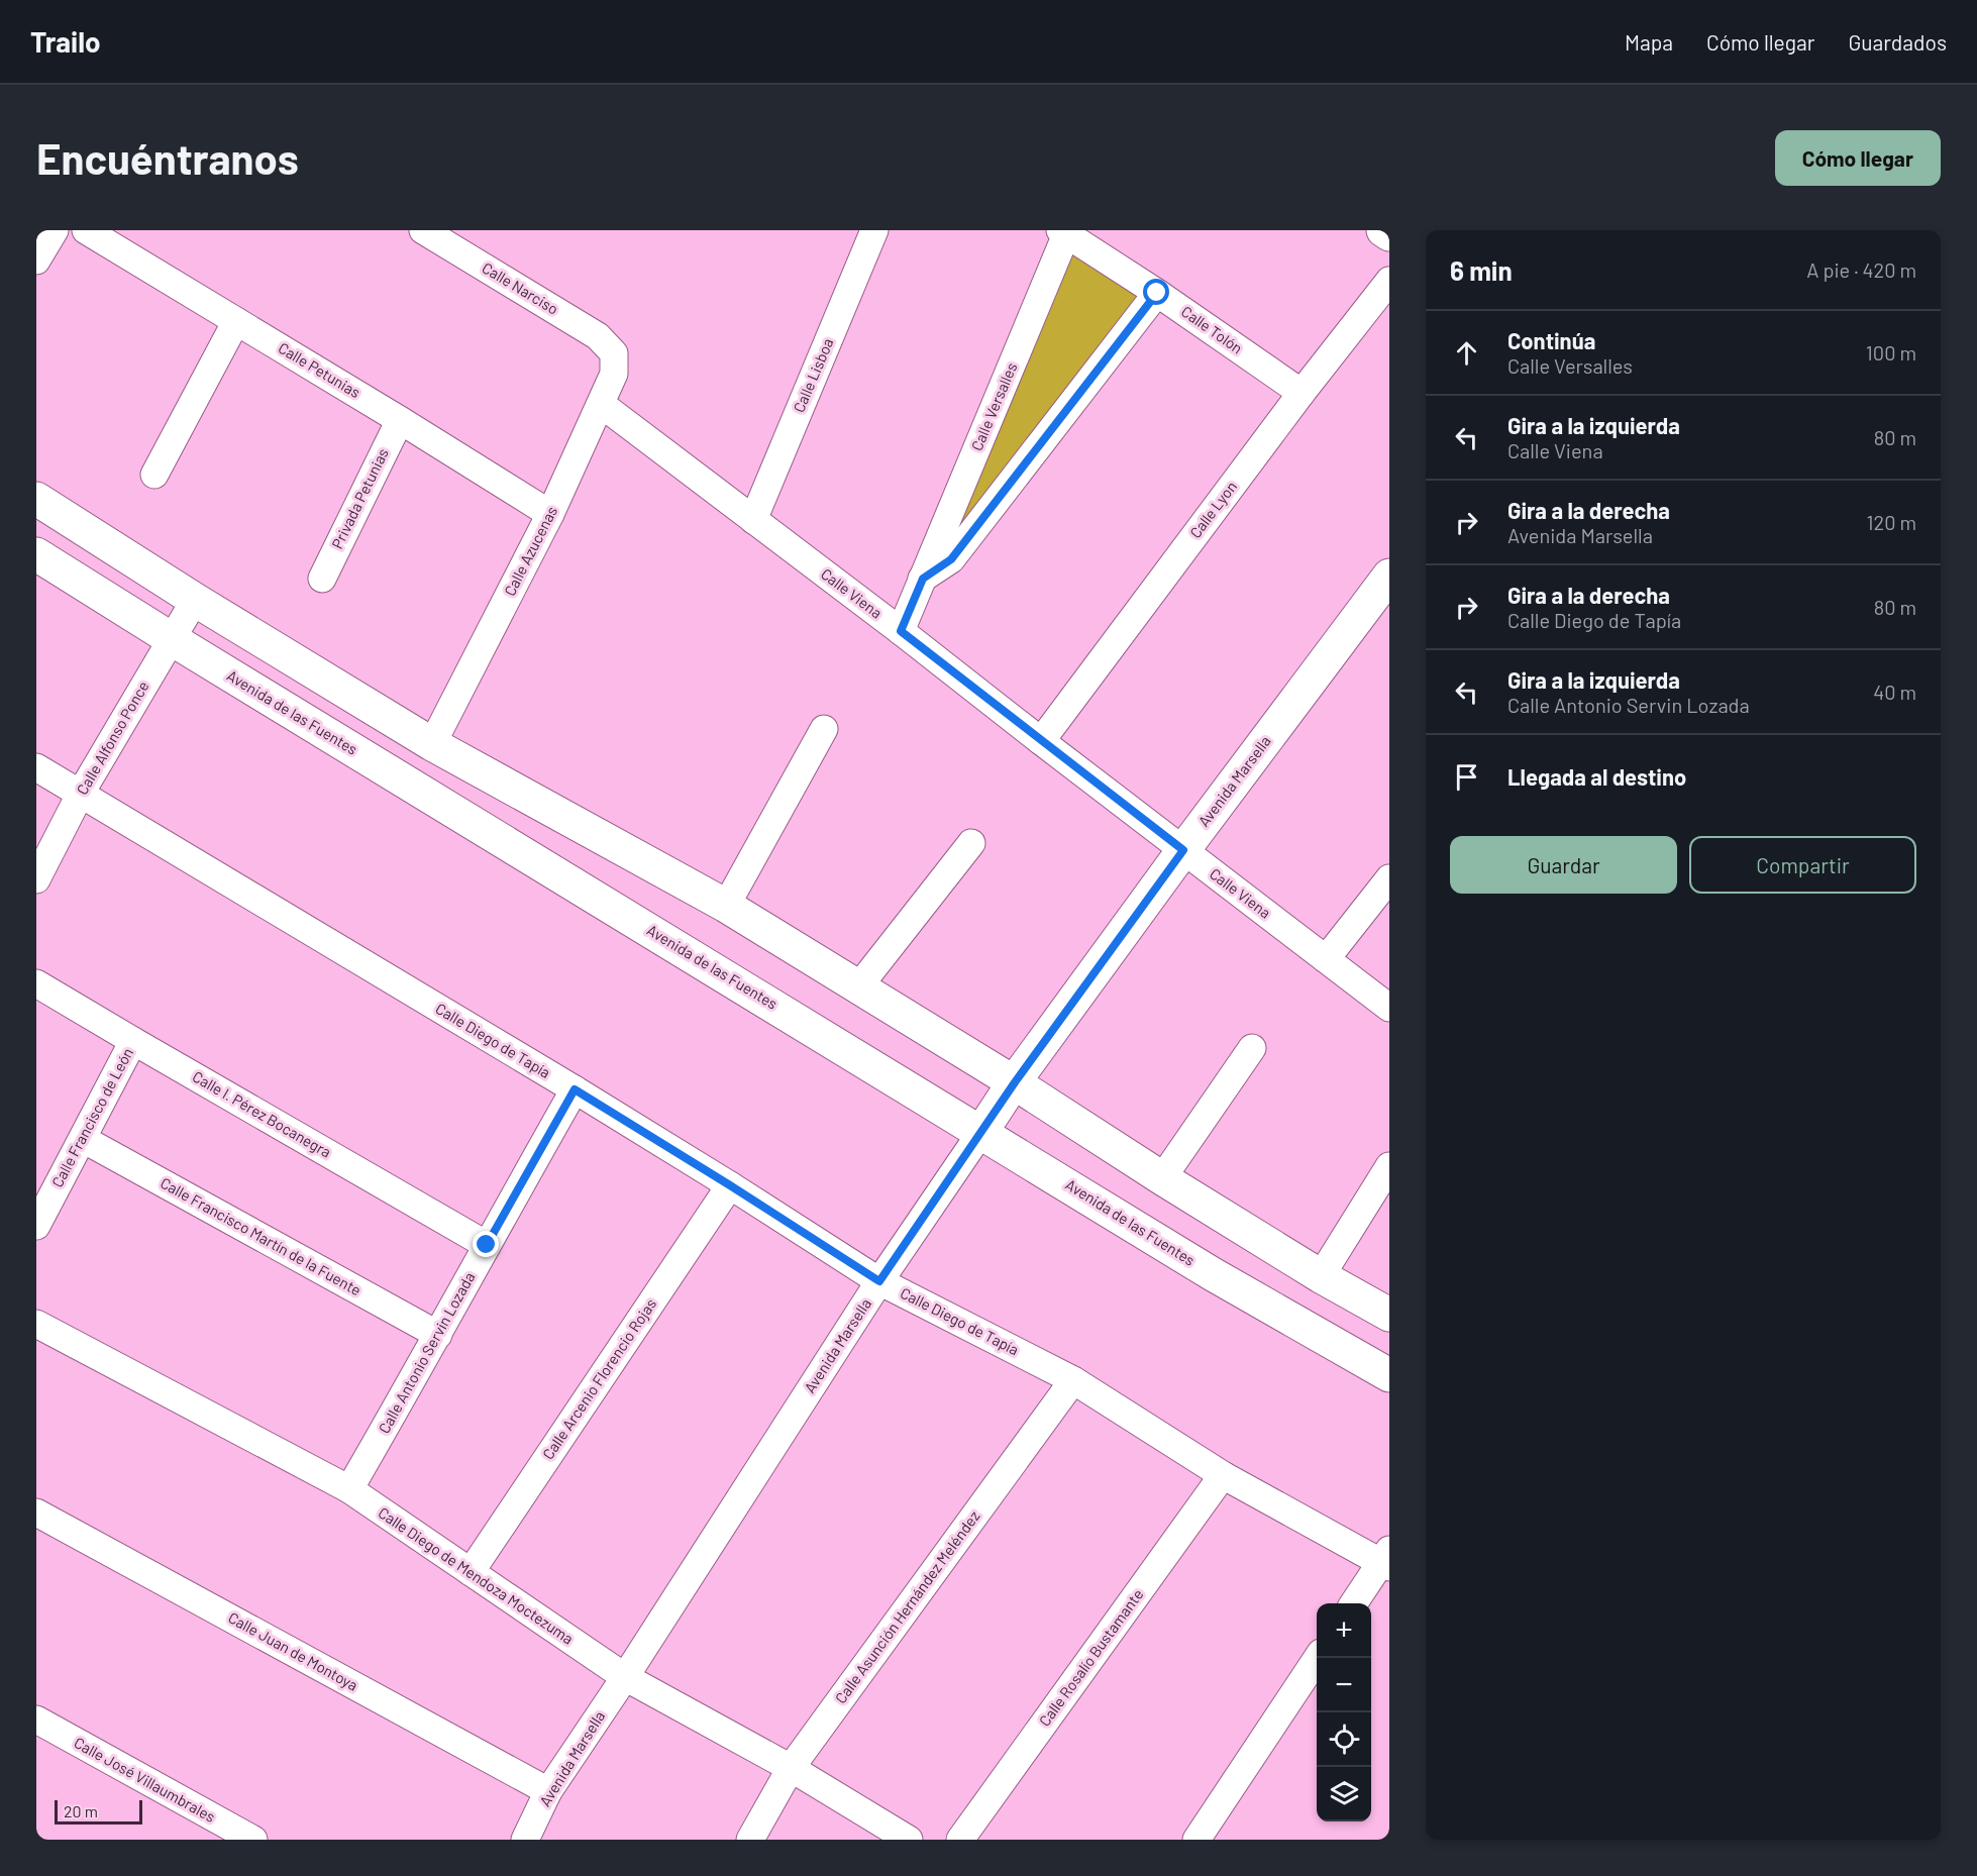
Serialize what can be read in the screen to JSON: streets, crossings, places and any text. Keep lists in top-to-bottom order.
{
  "streets": {
    "main road": ["Avenida de las Fuentes", "Avenida Marsella"],
    "street": [
      "Calle Narciso",
      "Calle Tolón",
      "Calle Petunias",
      "Calle Lisboa",
      "Calle Versalles",
      "Privada Petunias",
      "Calle Lyon",
      "Calle Azucenas",
      "Calle Viena",
      "Calle Alfonso Ponce",
      "Calle Diego de Tapía",
      "Calle I. Pérez Bocanegra",
      "Calle Francisco de León",
      "Calle Francisco Martín de la Fuente",
      "Calle Antonio Servin Lozada",
      "Calle Arcenio Florencio Rojas",
      "Calle Diego de Mendoza Moctezuma",
      "Calle Asunción Hernández Meléndez",
      "Calle Juan de Montoya",
      "Calle Rosalío Bustamante",
      "Calle José Villaumbrales"
    ]
  },
  "crossings": [
    ["Calle Narciso", "Calle Azucenas"],
    ["Calle Tolón", "Calle Versalles"],
    ["Calle Tolón", "Calle Lyon"],
    ["Calle Petunias", "Privada Petunias"],
    ["Calle Petunias", "Calle Azucenas"],
    ["Calle Lisboa", "Calle Viena"],
    ["Calle Versalles", "Calle Viena"],
    ["Calle Lyon", "Calle Viena"],
    ["Calle Azucenas", "Calle Viena"],
    ["Calle Viena", "Avenida Marsella"],
    ["Avenida de las Fuentes", "Calle Alfonso Ponce"],
    ["Avenida de las Fuentes", "Avenida Marsella"],
    ["Calle Alfonso Ponce", "Calle Diego de Tapía"],
    ["Avenida Marsella", "Calle Diego de Tapía"],
    ["Avenida Marsella", "Calle Diego de Mendoza Moctezuma"],
    ["Avenida Marsella", "Calle Juan de Montoya"],
    ["Calle Diego de Tapía", "Calle Antonio Servin Lozada"],
    ["Calle Diego de Tapía", "Calle Arcenio Florencio Rojas"],
    ["Calle Diego de Tapía", "Calle Asunción Hernández Meléndez"],
    ["Calle Diego de Tapía", "Calle Rosalío Bustamante"],
    ["Calle I. Pérez Bocanegra", "Calle Francisco de León"],
    ["Calle I. Pérez Bocanegra", "Calle Antonio Servin Lozada"],
    ["Calle Francisco de León", "Calle Francisco Martín de la Fuente"],
    ["Calle Francisco Martín de la Fuente", "Calle Antonio Servin Lozada"],
    ["Calle Antonio Servin Lozada", "Calle Diego de Mendoza Moctezuma"],
    ["Calle Arcenio Florencio Rojas", "Calle Diego de Mendoza Moctezuma"],
    ["Calle Diego de Mendoza Moctezuma", "Calle Asunción Hernández Meléndez"]
  ],
  "scale_bar": "20 m",
  "page": {
    "header": "Trailo",
    "nav": ["Mapa", "Cómo llegar", "Guardados"],
    "buttons": [
      "Cómo llegar",
      ["Guardar", "Compartir"]
    ],
    "title": "Encuéntranos",
    "heading": ["6 min", "A pie · 420 m"],
    "list": [
      ["Continúa", "Calle Versalles", "100 m"],
      ["Gira a la izquierda", "Calle Viena", "80 m"],
      ["Gira a la derecha", "Avenida Marsella", "120 m"],
      ["Gira a la derecha", "Calle Diego de Tapía", "80 m"],
      ["Gira a la izquierda", "Calle Antonio Servin Lozada", "40 m"],
      "Llegada al destino"
    ],
    "map_buttons": ["+", "−"],
    "scale": "20 m"
  }
}
